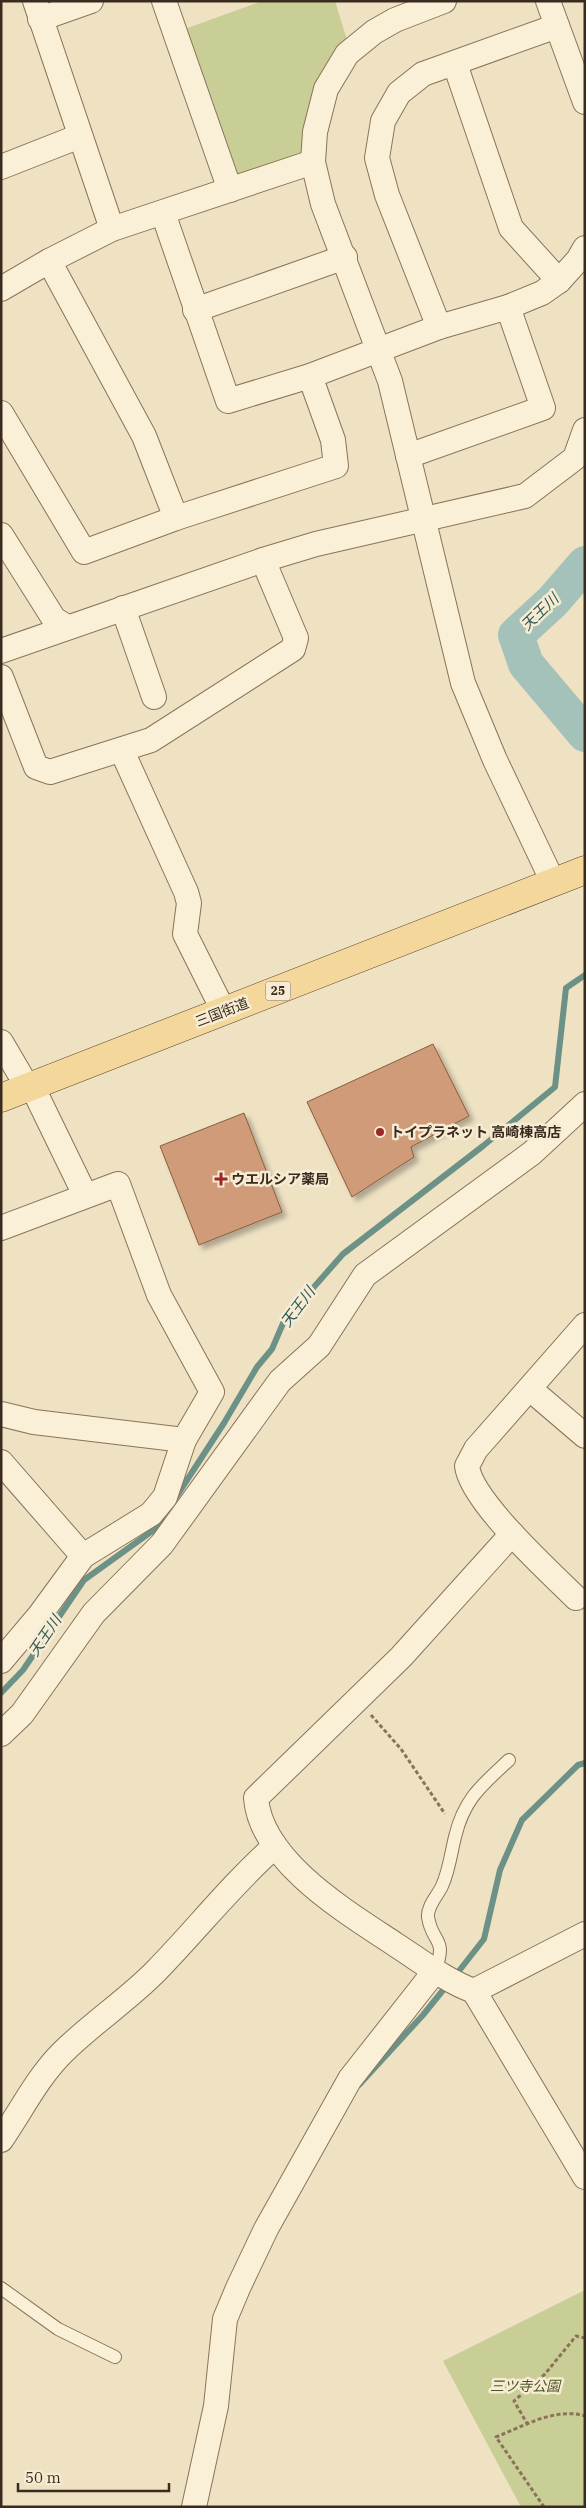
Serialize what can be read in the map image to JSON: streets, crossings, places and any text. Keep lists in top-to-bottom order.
{
  "streets": {
    "main road": ["25", "三国街道"]
  },
  "crossings": [
    ["25", "三国街道"]
  ],
  "water": ["天王川"],
  "parks": ["三ツ寺公園"],
  "places": {
    "other": ["トイプラネット 高崎棟高店"],
    "health": ["ウエルシア薬局"]
  },
  "scale_bar": "50 m"
}
